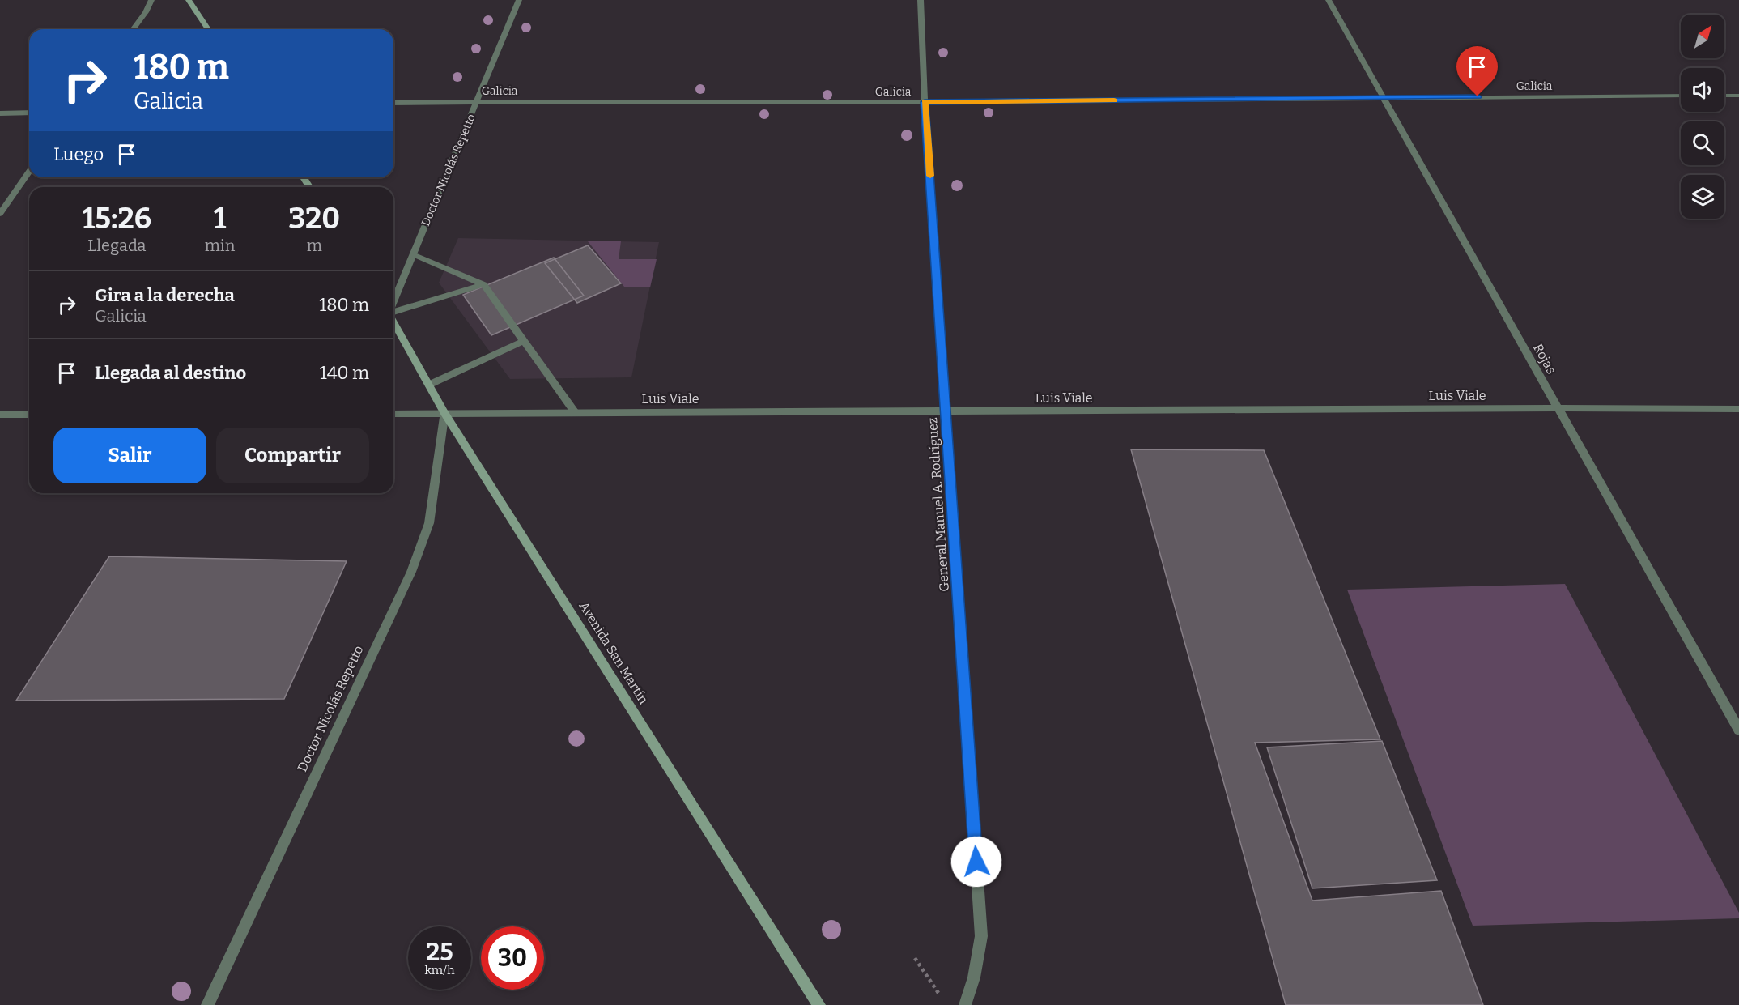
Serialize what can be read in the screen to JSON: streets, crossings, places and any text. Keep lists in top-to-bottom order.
{
  "streets": {
    "main road": ["Avenida San Martín"],
    "street": [
      "Galicia",
      "Doctor Nicolás Repetto",
      "Rojas",
      "Luis Viale",
      "General Manuel A. Rodríguez"
    ]
  },
  "crossings": [
    ["Galicia", "Doctor Nicolás Repetto"],
    ["Galicia", "Rojas"],
    ["Galicia", "General Manuel A. Rodríguez"],
    ["Doctor Nicolás Repetto", "Luis Viale"],
    ["Doctor Nicolás Repetto", "Avenida San Martín"],
    ["Rojas", "Luis Viale"],
    ["Luis Viale", "General Manuel A. Rodríguez"],
    ["Luis Viale", "Avenida San Martín"]
  ],
  "north": "top right",
  "page": {
    "turn": ["180 m", "Galicia"],
    "then": "Luego",
    "eta": [
      "15:26",
      "Llegada",
      "1",
      "min",
      "320",
      "m"
    ],
    "list": [
      {
        "name": "Gira a la derecha",
        "note": "Galicia",
        "value": "180 m"
      },
      {
        "name": "Llegada al destino",
        "value": "140 m"
      }
    ],
    "buttons": ["Salir", "Compartir"],
    "speed": "25 km/h",
    "limit": "30"
  }
}
